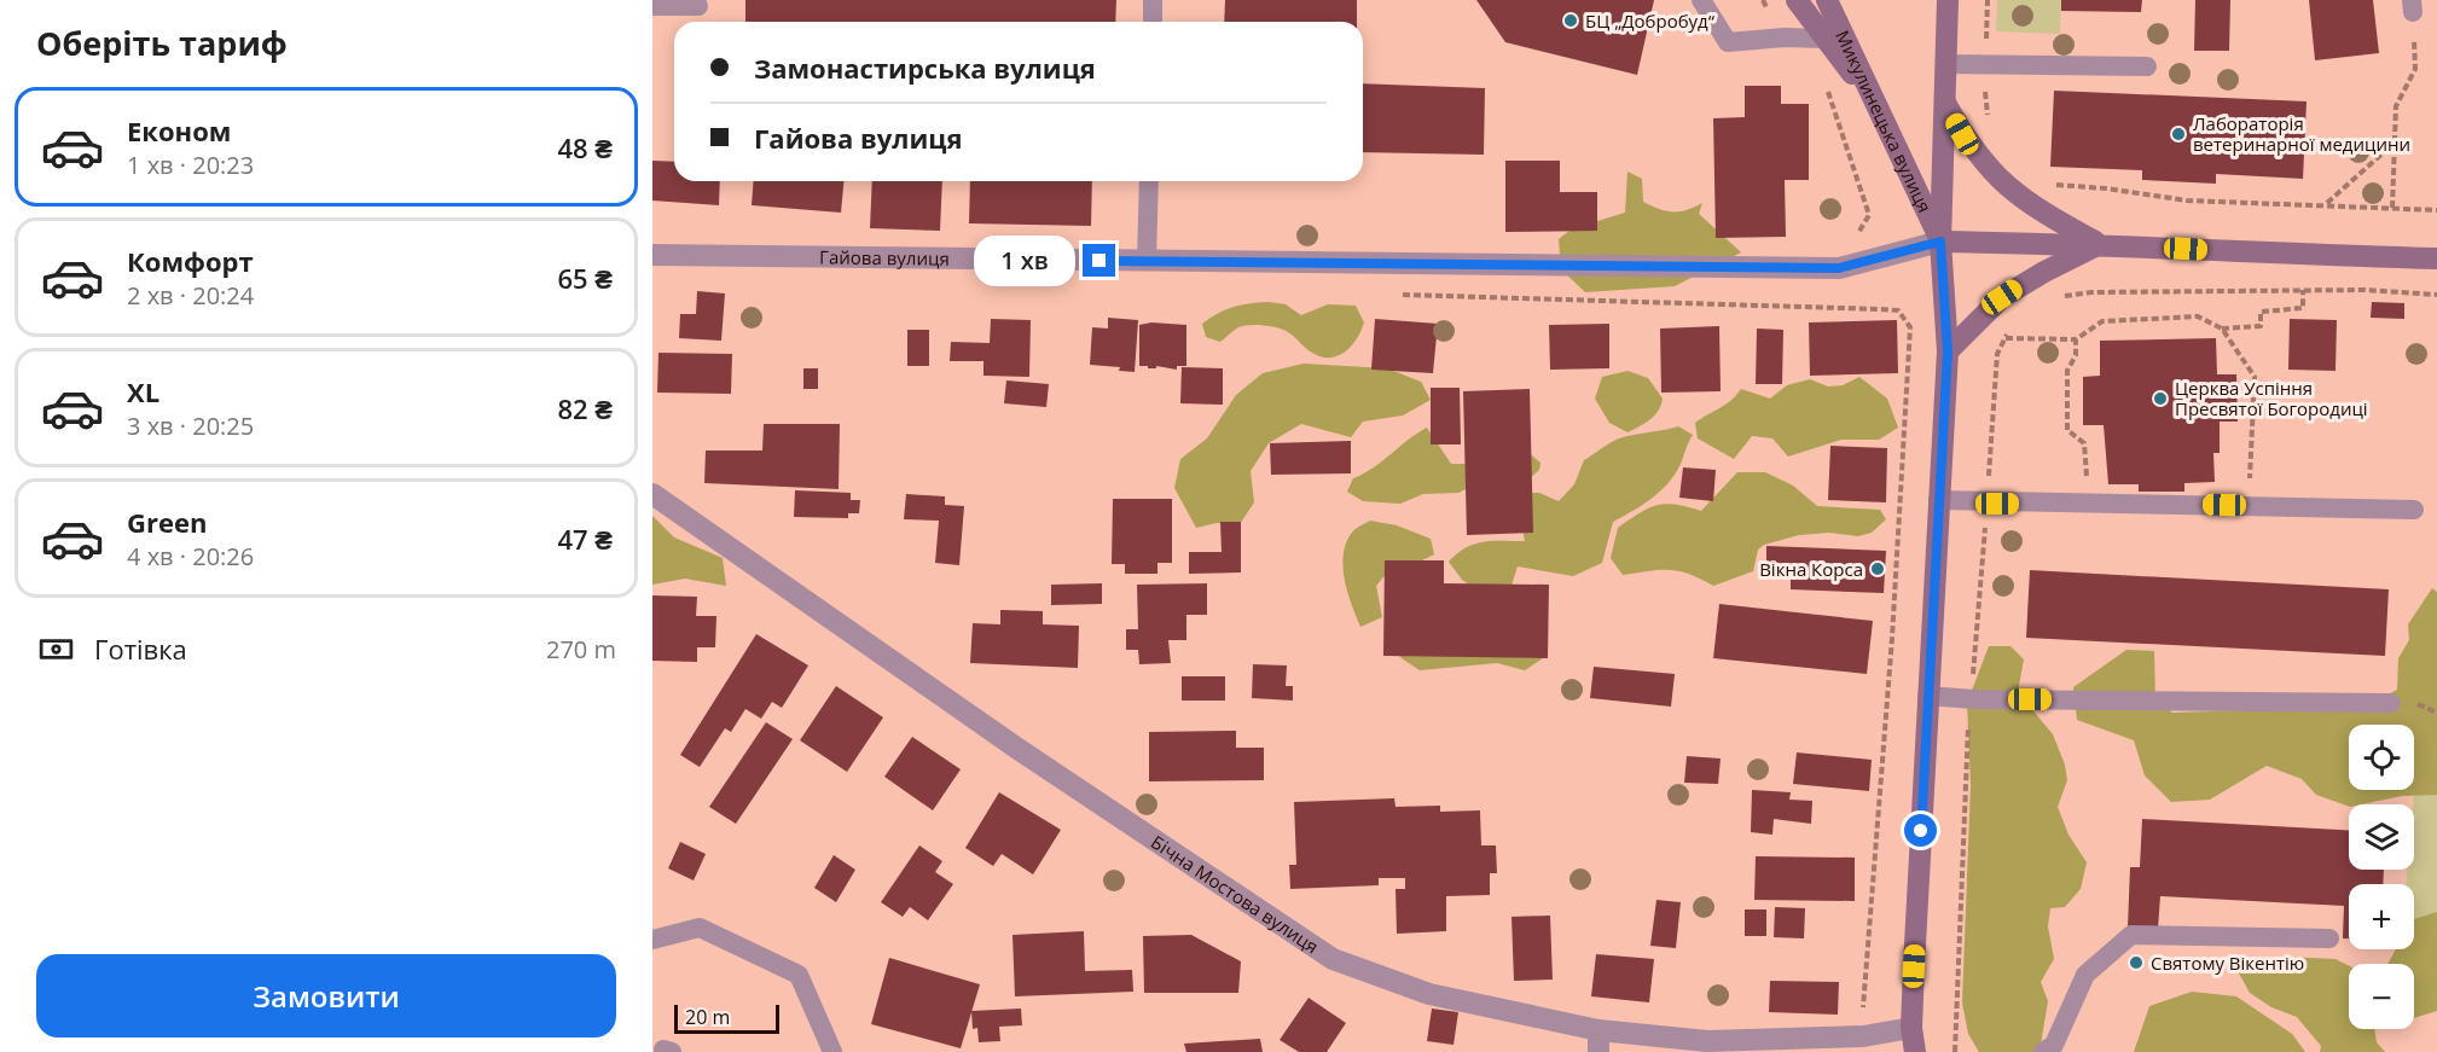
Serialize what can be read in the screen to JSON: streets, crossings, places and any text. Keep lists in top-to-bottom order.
{
  "streets": {
    "main road": ["Микулинецька вулиця"],
    "street": ["Гайова вулиця", "Бічна Мостова вулиця"]
  },
  "crossings": [
    ["Микулинецька вулиця", "Гайова вулиця"]
  ],
  "places": [
    "БЦ „Добробуд“",
    "Лабораторія ветеринарної медицини",
    "Церква Успіння Пресвятої Богородиці",
    "Вікна Корса",
    "Святому Вікентію"
  ],
  "scale_bar": "20 m",
  "page": {
    "heading": "Оберіть тариф",
    "banner": ["Замонастирська вулиця", "Гайова вулиця"],
    "list": [
      {
        "name": "Економ",
        "note": "1 хв · 20:23",
        "value": "48 ₴"
      },
      {
        "name": "Комфорт",
        "note": "2 хв · 20:24",
        "value": "65 ₴"
      },
      {
        "name": "XL",
        "note": "3 хв · 20:25",
        "value": "82 ₴"
      },
      {
        "name": "Green",
        "note": "4 хв · 20:26",
        "value": "47 ₴"
      }
    ],
    "bubble": "1 хв",
    "pay": ["Готівка", "270 m"],
    "map_buttons": ["+", "−"],
    "buttons": "Замовити",
    "scale": "20 m"
  }
}
